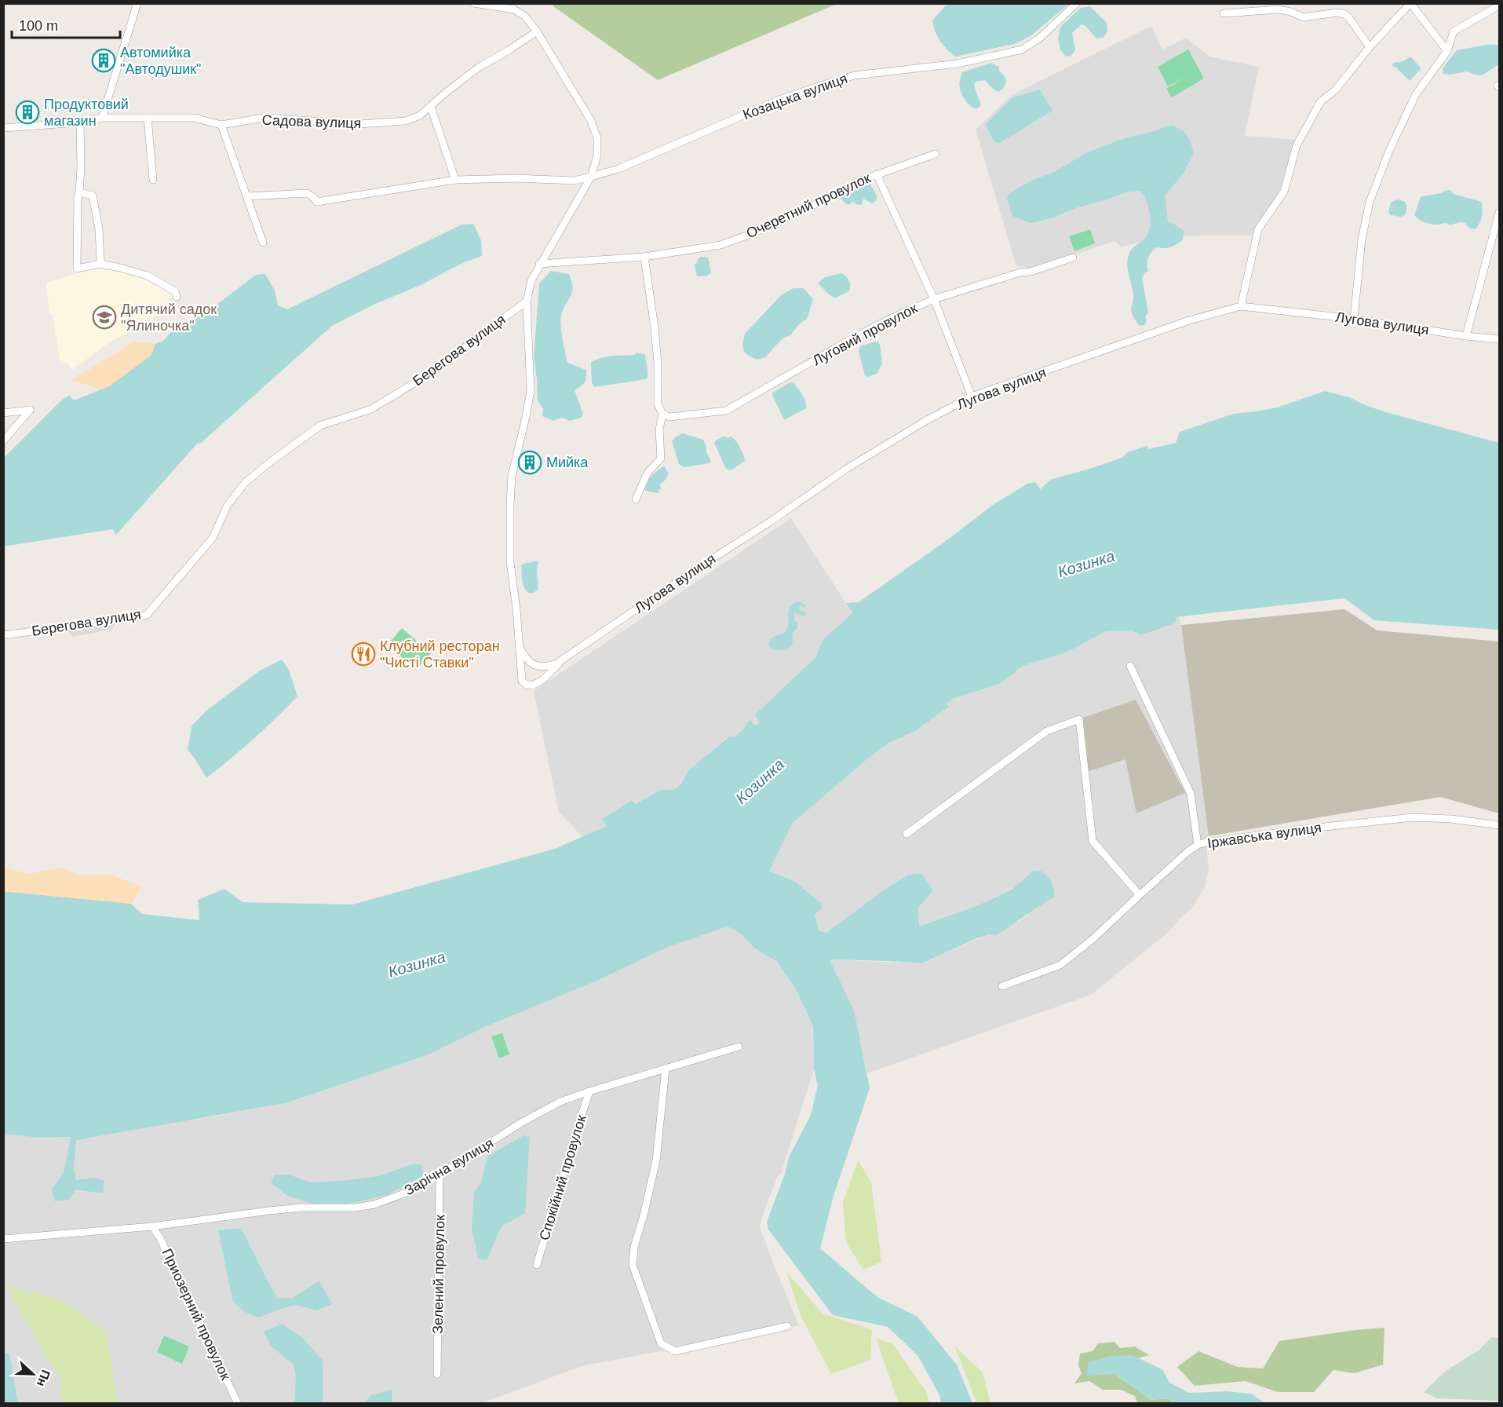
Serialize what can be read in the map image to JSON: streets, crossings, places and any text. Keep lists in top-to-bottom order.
{
  "streets": {
    "street": [
      "Козацька вулиця",
      "Садова вулиця",
      "Очеретний провулок",
      "Лугова вулиця",
      "Луговий провулок",
      "Берегова вулиця",
      "Іржавська вулиця",
      "Зарічна вулиця",
      "Спокійний провулок",
      "Зелений провулок",
      "Приозерний провулок"
    ]
  },
  "crossings": [
    ["Зарічна вулиця", "Спокійний провулок"],
    ["Зарічна вулиця", "Зелений провулок"],
    ["Зарічна вулиця", "Приозерний провулок"]
  ],
  "water": ["Козинка"],
  "places": {
    "building": ["Автомийка \"Автодушик\"", "Продуктовий магазин", "Мийка"],
    "school or university": ["Дитячий садок \"Ялиночка\""],
    "restaurant": ["Клубний ресторан \"Чисті Ставки\""]
  },
  "scale_bar": "100 m",
  "north": "right"
}
